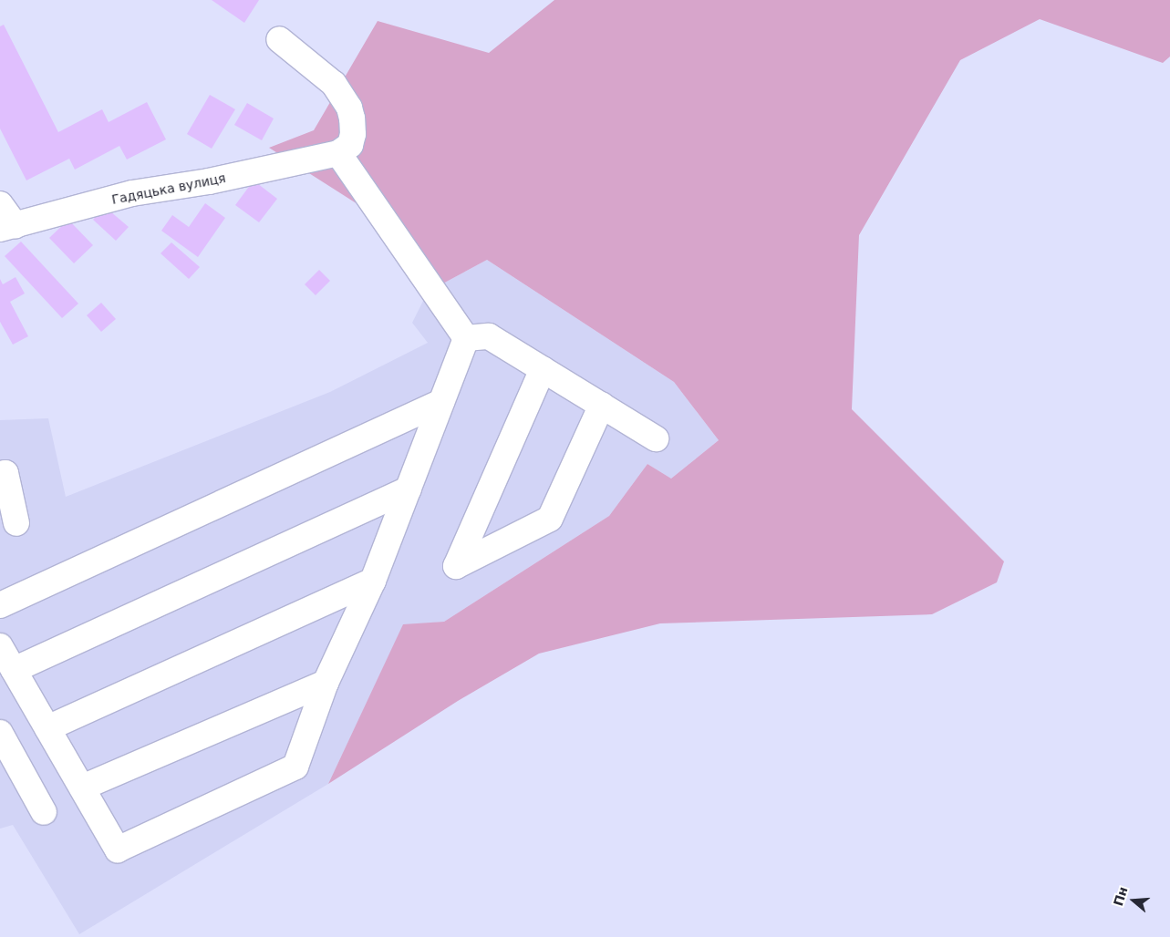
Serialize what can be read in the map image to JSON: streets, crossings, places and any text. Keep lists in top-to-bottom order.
{
  "streets": {
    "street": ["Гадяцька вулиця"]
  },
  "north": "left"
}
